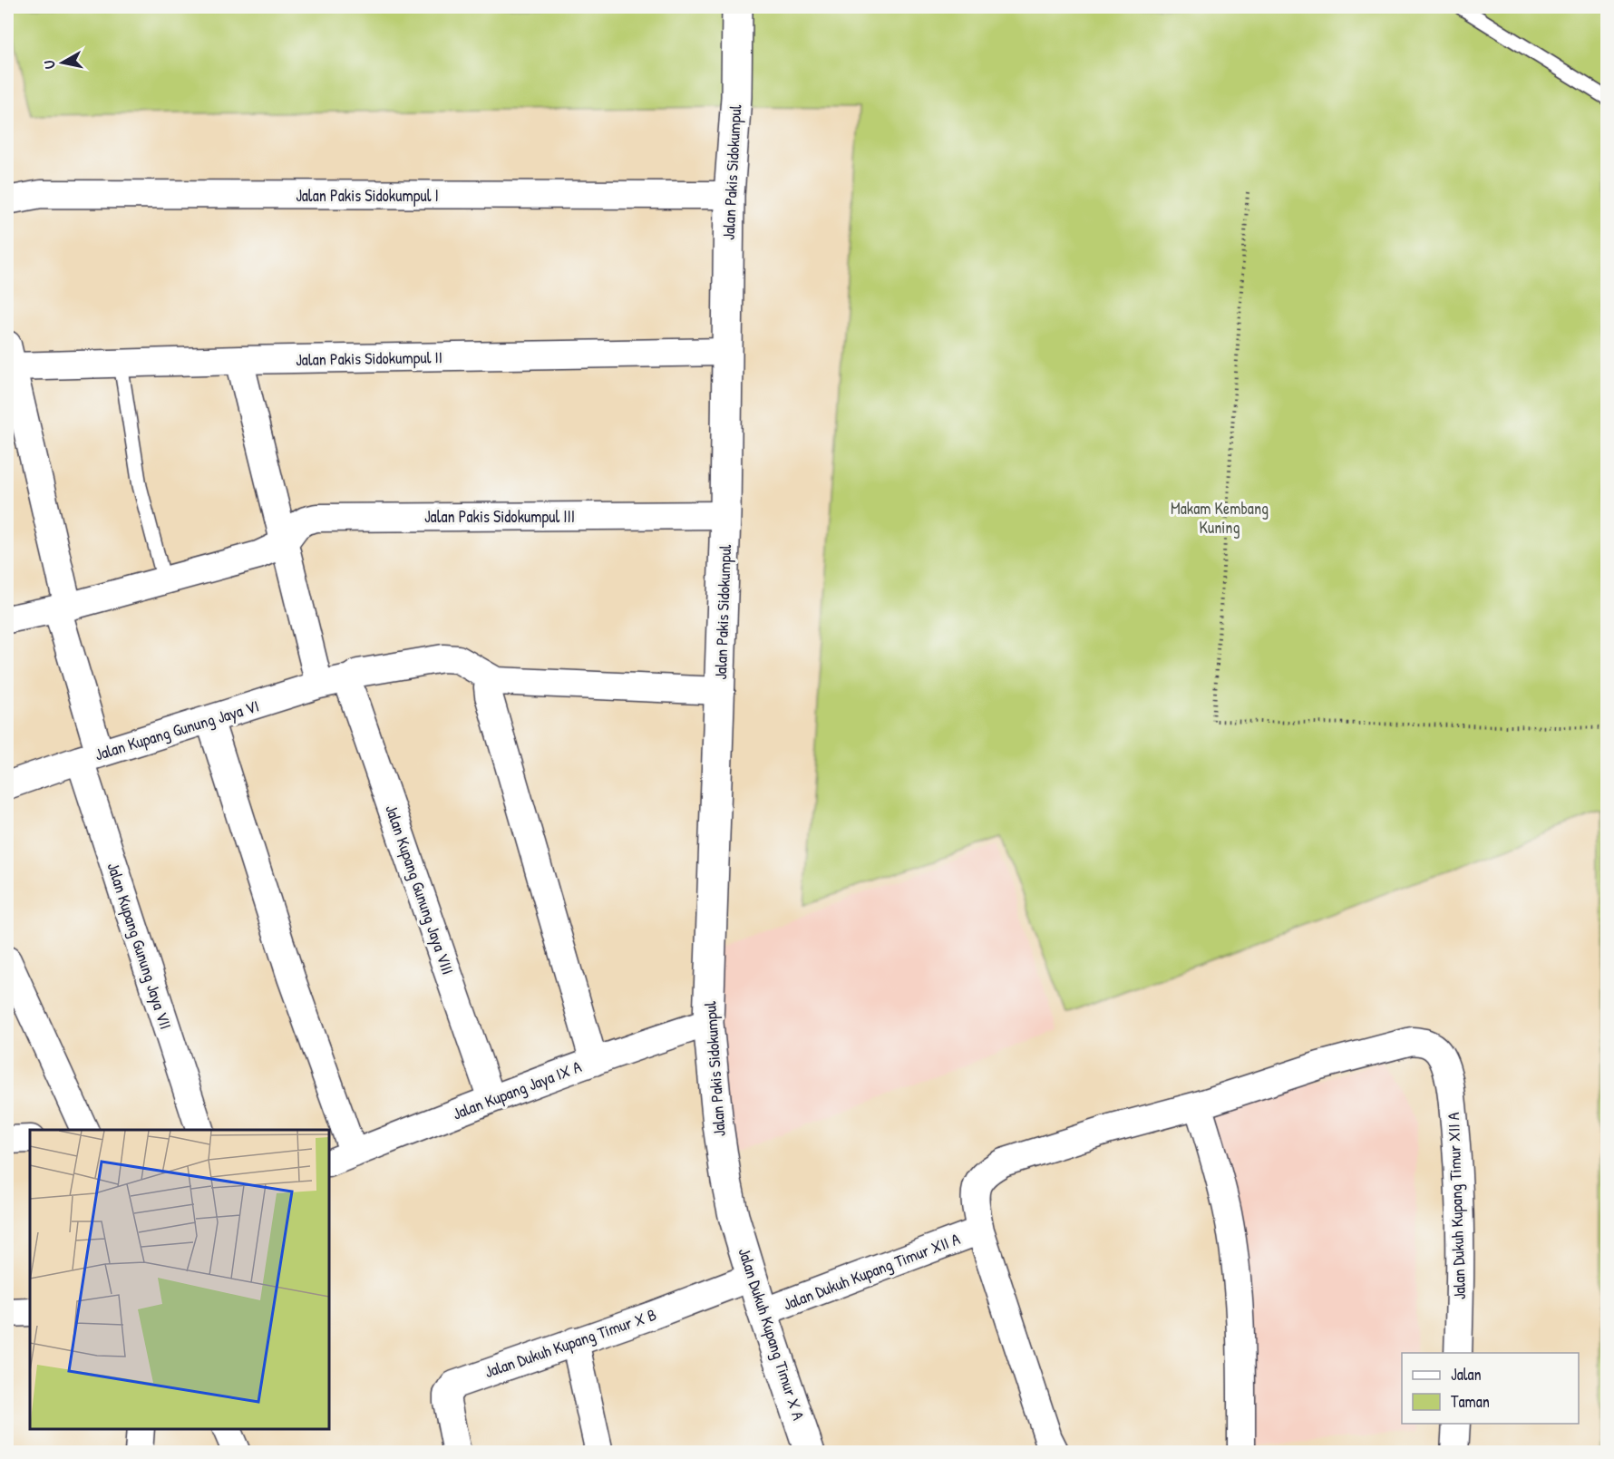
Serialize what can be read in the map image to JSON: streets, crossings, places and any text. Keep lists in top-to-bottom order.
{
  "streets": {
    "street": [
      "Jalan Pakis Sidokumpul",
      "Jalan Pakis Sidokumpul I",
      "Jalan Pakis Sidokumpul II",
      "Jalan Pakis Sidokumpul III",
      "Jalan Kupang Gunung Jaya VI",
      "Jalan Kupang Gunung Jaya VIII",
      "Jalan Kupang Gunung Jaya VII",
      "Jalan Kupang Jaya IX A",
      "Jalan Dukuh Kupang Timur XII A",
      "Jalan Dukuh Kupang Timur X A",
      "Jalan Dukuh Kupang Timur X B"
    ]
  },
  "crossings": [
    ["Jalan Pakis Sidokumpul", "Jalan Pakis Sidokumpul I"],
    ["Jalan Pakis Sidokumpul", "Jalan Pakis Sidokumpul II"],
    ["Jalan Pakis Sidokumpul", "Jalan Pakis Sidokumpul III"],
    ["Jalan Pakis Sidokumpul", "Jalan Kupang Jaya IX A"],
    ["Jalan Pakis Sidokumpul", "Jalan Dukuh Kupang Timur X A"],
    ["Jalan Pakis Sidokumpul II", "Jalan Kupang Gunung Jaya VII"],
    ["Jalan Kupang Gunung Jaya VI", "Jalan Kupang Gunung Jaya VIII"],
    ["Jalan Kupang Gunung Jaya VI", "Jalan Kupang Gunung Jaya VII"],
    ["Jalan Kupang Gunung Jaya VIII", "Jalan Kupang Jaya IX A"],
    ["Jalan Dukuh Kupang Timur XII A", "Jalan Dukuh Kupang Timur X A"],
    ["Jalan Dukuh Kupang Timur X A", "Jalan Dukuh Kupang Timur X B"]
  ],
  "parks": ["Makam Kembang Kuning"],
  "legend": ["Jalan", "Taman"],
  "north": "left"
}
